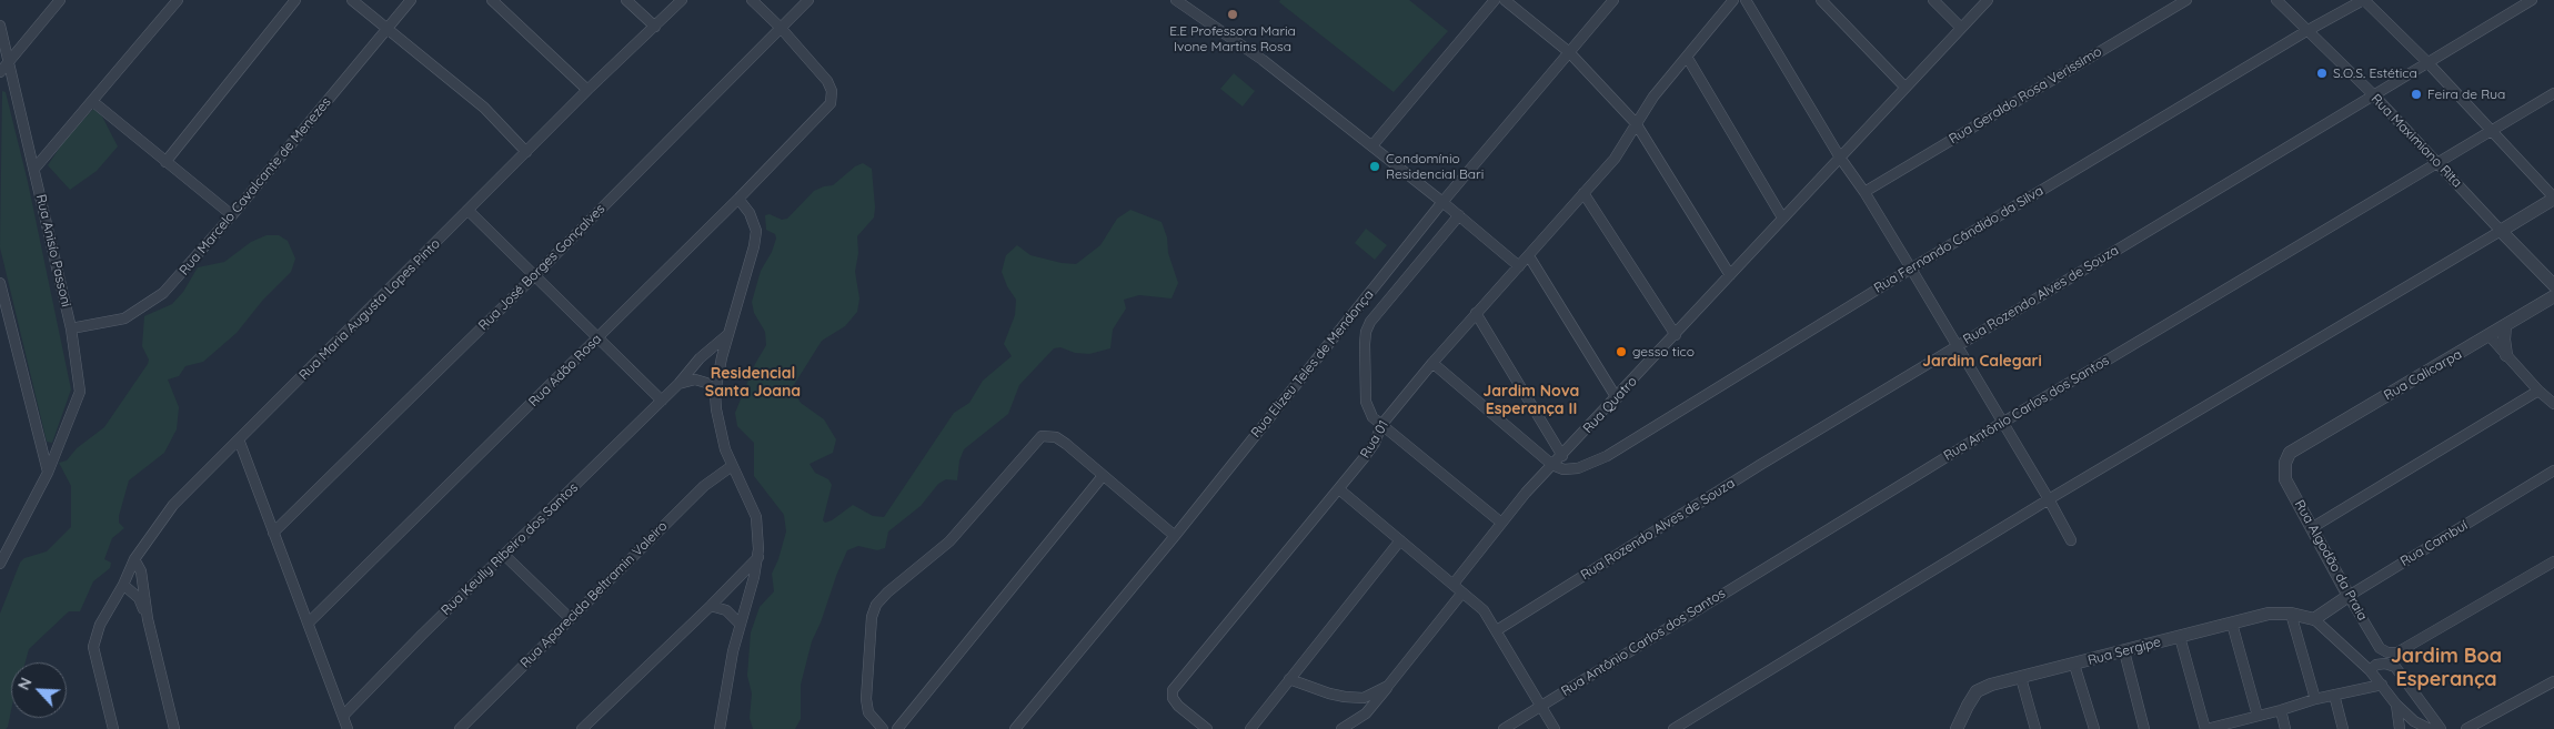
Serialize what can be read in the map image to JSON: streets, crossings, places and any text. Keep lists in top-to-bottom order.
{
  "streets": {
    "street": [
      "Rua Geraldo Rosa Verissimo",
      "Rua Maximiano Rita",
      "Rua Marcelo Cavalcante de Menezes",
      "Rua Fernando Cândido da Silva",
      "Rua Anisío Passoni",
      "Rua José Borges Gonçalves",
      "Rua Rozendo Alves de Souza",
      "Rua Maria Augusta Lopes Pinto",
      "Rua Elizeu Teles de Mendonça",
      "Rua Adão Rosa",
      "Rua Calicarpa",
      "Rua Quatro",
      "Rua Antônio Carlos dos Santos",
      "Rua 01",
      "Rua Cambuí",
      "Rua Keully Ribeiro dos Santos",
      "Rua Algodão da Praia",
      "Rua Aparecida Beltramin Valeiro",
      "Rua Sergipe"
    ]
  },
  "crossings": [
    ["Rua Maximiano Rita", "Rua Fernando Cândido da Silva"],
    ["Rua Maximiano Rita", "Rua Rozendo Alves de Souza"],
    ["Rua Maximiano Rita", "Rua Antônio Carlos dos Santos"],
    ["Rua Marcelo Cavalcante de Menezes", "Rua Anisío Passoni"],
    ["Rua Fernando Cândido da Silva", "Rua Quatro"],
    ["Rua José Borges Gonçalves", "Rua Adão Rosa"],
    ["Rua Calicarpa", "Rua Algodão da Praia"],
    ["Rua Cambuí", "Rua Algodão da Praia"],
    ["Rua Cambuí", "Rua Sergipe"]
  ],
  "districts": [
    "Jardim Calegari",
    "Residencial Santa Joana",
    "Jardim Nova Esperança II",
    "Jardim Boa Esperança"
  ],
  "places": [
    "E.E Professora Maria Ivone Martins Rosa",
    "S.O.S. Estética",
    "Feira de Rua",
    "Condomínio Residencial Bari",
    "gesso tico"
  ],
  "north": "top left"
}
